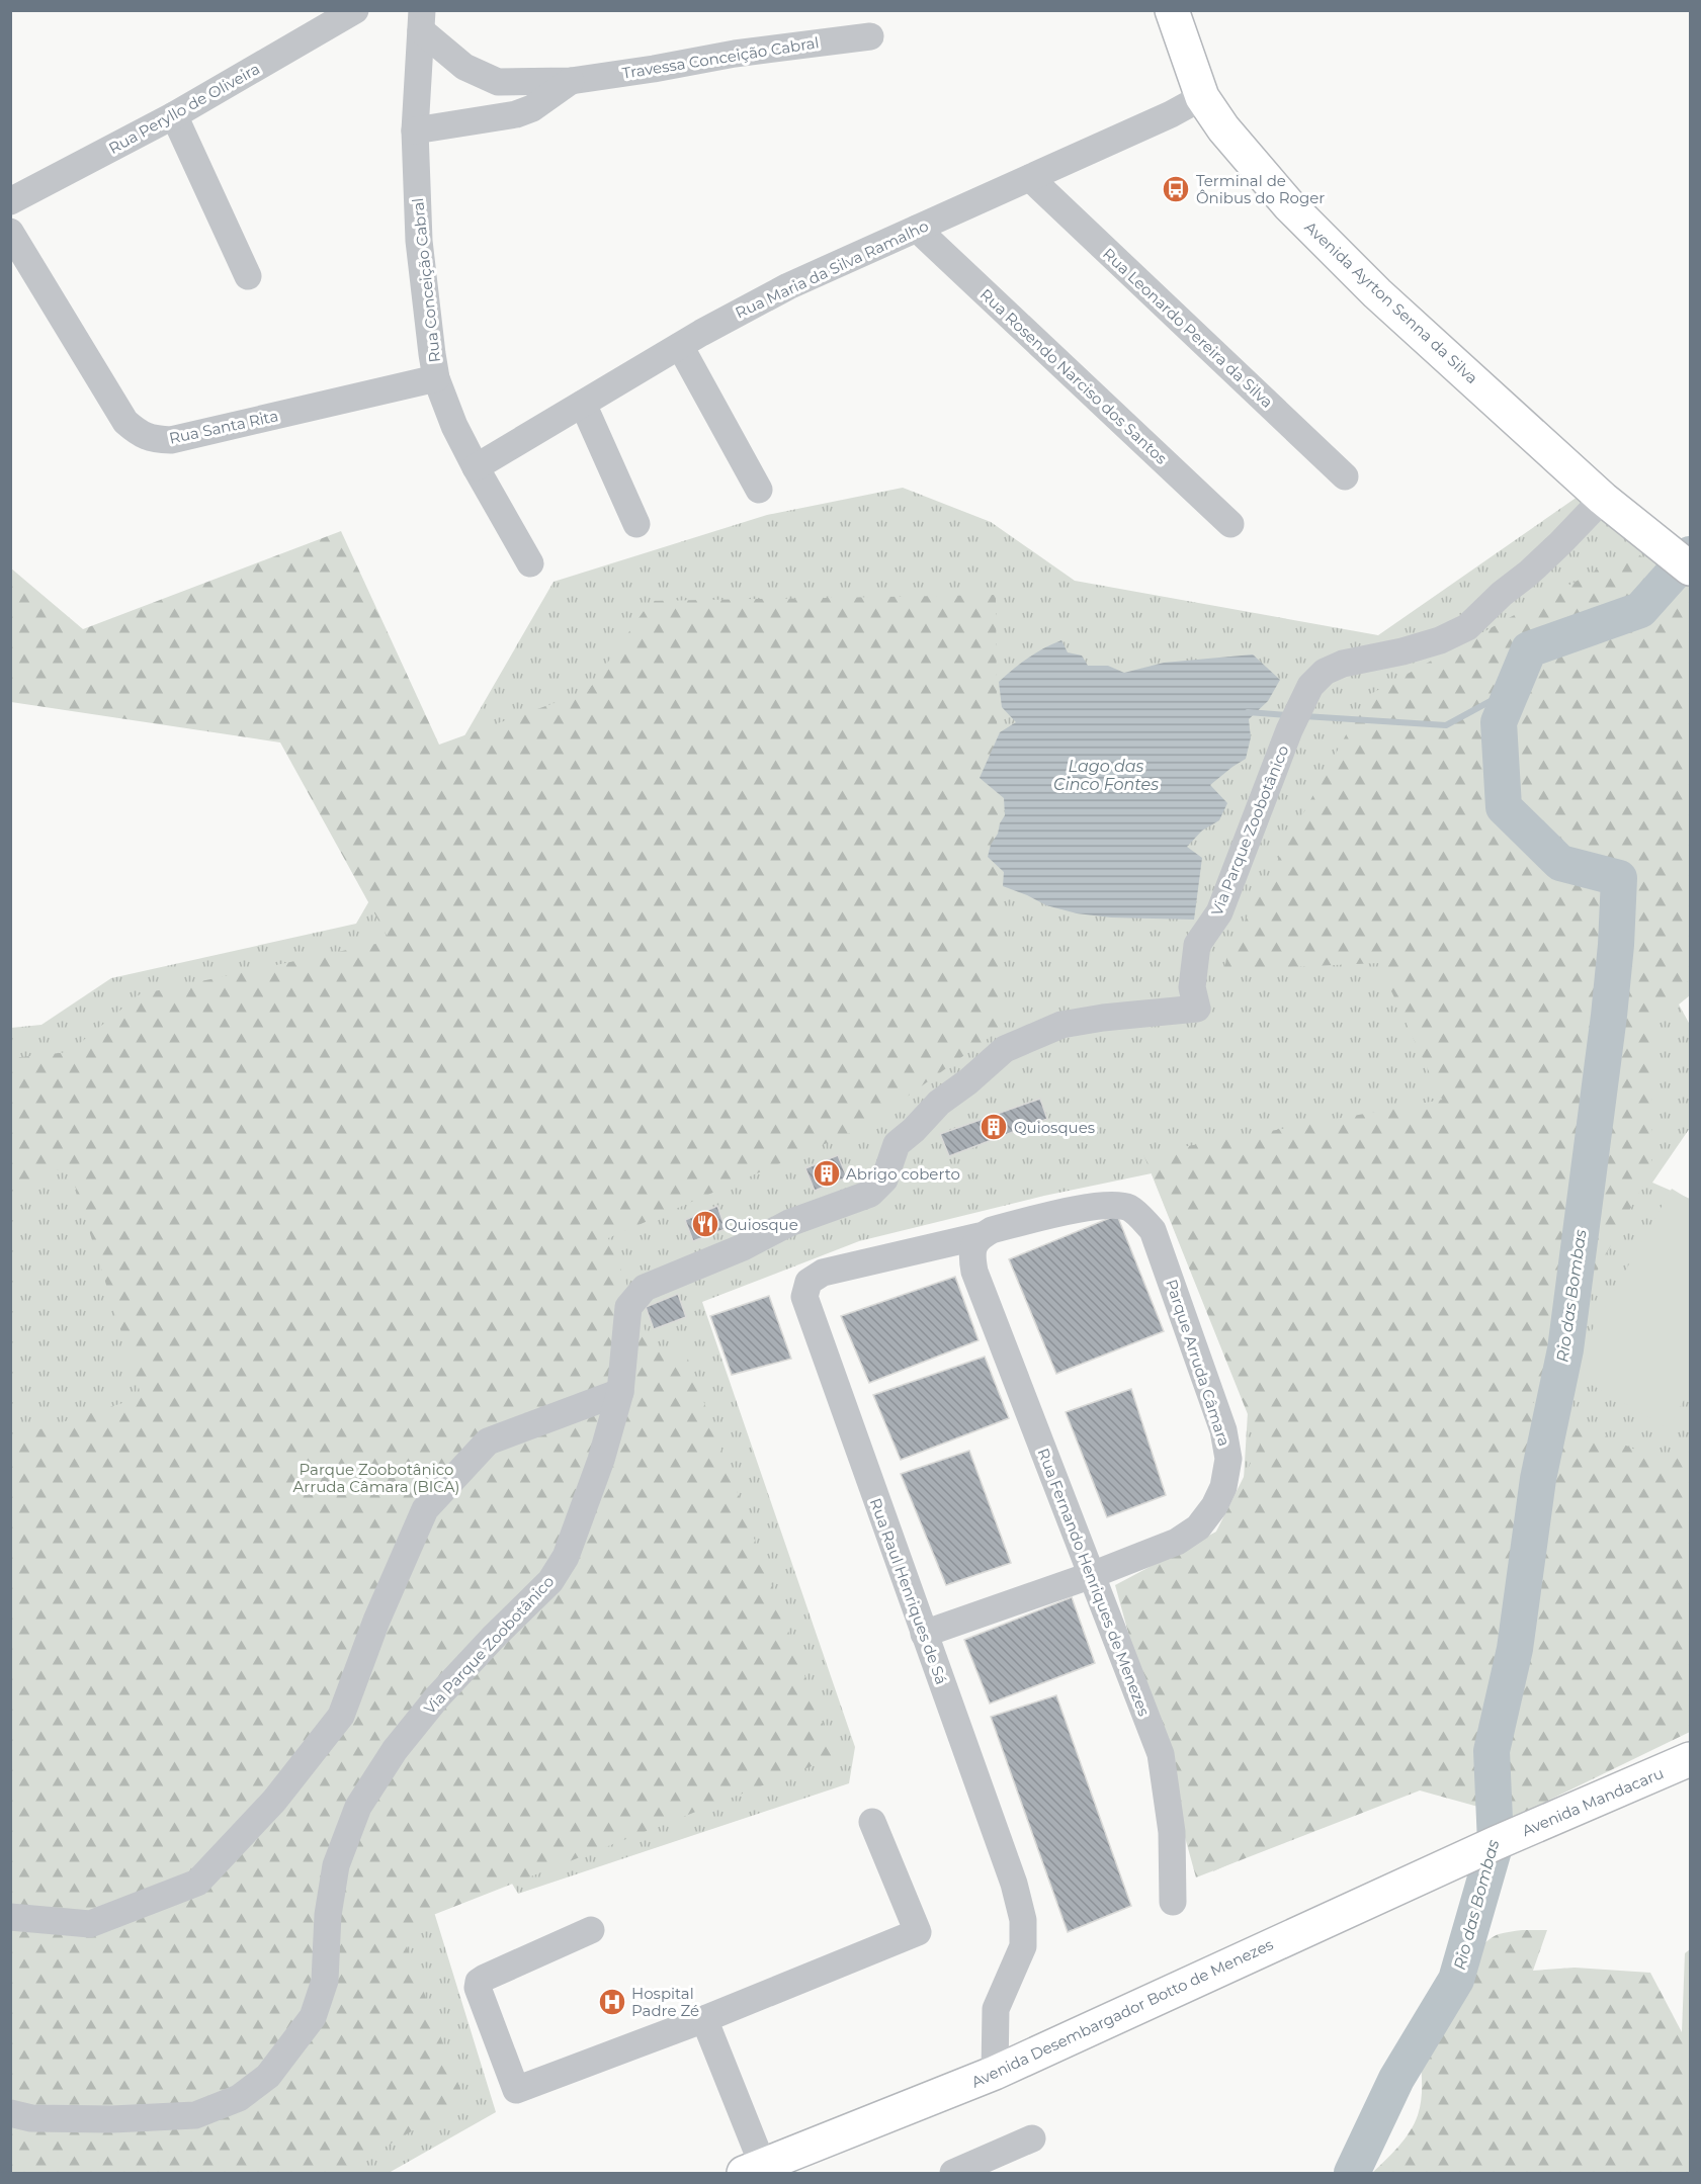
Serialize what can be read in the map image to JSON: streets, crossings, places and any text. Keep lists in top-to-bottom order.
{
  "streets": {
    "main road": ["Avenida Ayrton Senna da Silva", "Avenida Mandacaru", "Avenida Desembargador Botto de Menezes"],
    "street": [
      "Travessa Conceição Cabral",
      "Rua Peryllo de Oliveira",
      "Rua Maria da Silva Ramalho",
      "Rua Conceição Cabral",
      "Rua Leonardo Pereira da Silva",
      "Rua Rosendo Narciso dos Santos",
      "Rua Santa Rita",
      "Via Parque Zoobotânico",
      "Parque Arruda Câmara",
      "Rua Fernando Henriques de Menezes",
      "Rua Raul Henriques de Sá"
    ]
  },
  "crossings": [
    ["Travessa Conceição Cabral", "Rua Conceição Cabral"],
    ["Rua Maria da Silva Ramalho", "Rua Conceição Cabral"],
    ["Rua Maria da Silva Ramalho", "Avenida Ayrton Senna da Silva"],
    ["Rua Maria da Silva Ramalho", "Rua Leonardo Pereira da Silva"],
    ["Rua Maria da Silva Ramalho", "Rua Rosendo Narciso dos Santos"],
    ["Rua Conceição Cabral", "Rua Santa Rita"],
    ["Avenida Ayrton Senna da Silva", "Via Parque Zoobotânico"],
    ["Parque Arruda Câmara", "Rua Fernando Henriques de Menezes"],
    ["Parque Arruda Câmara", "Rua Raul Henriques de Sá"],
    ["Rua Fernando Henriques de Menezes", "Rua Raul Henriques de Sá"],
    ["Rua Raul Henriques de Sá", "Avenida Desembargador Botto de Menezes"],
    ["Avenida Mandacaru", "Avenida Desembargador Botto de Menezes"]
  ],
  "water": ["Lago das Cinco Fontes", "Rio das Bombas"],
  "parks": ["Parque Zoobotânico Arruda Câmara (BICA)"],
  "places": {
    "bus stop": ["Terminal de Ônibus do Roger"],
    "building": ["Quiosques", "Abrigo coberto"],
    "restaurant": ["Quiosque"],
    "hospital": ["Hospital Padre Zé"]
  }
}
